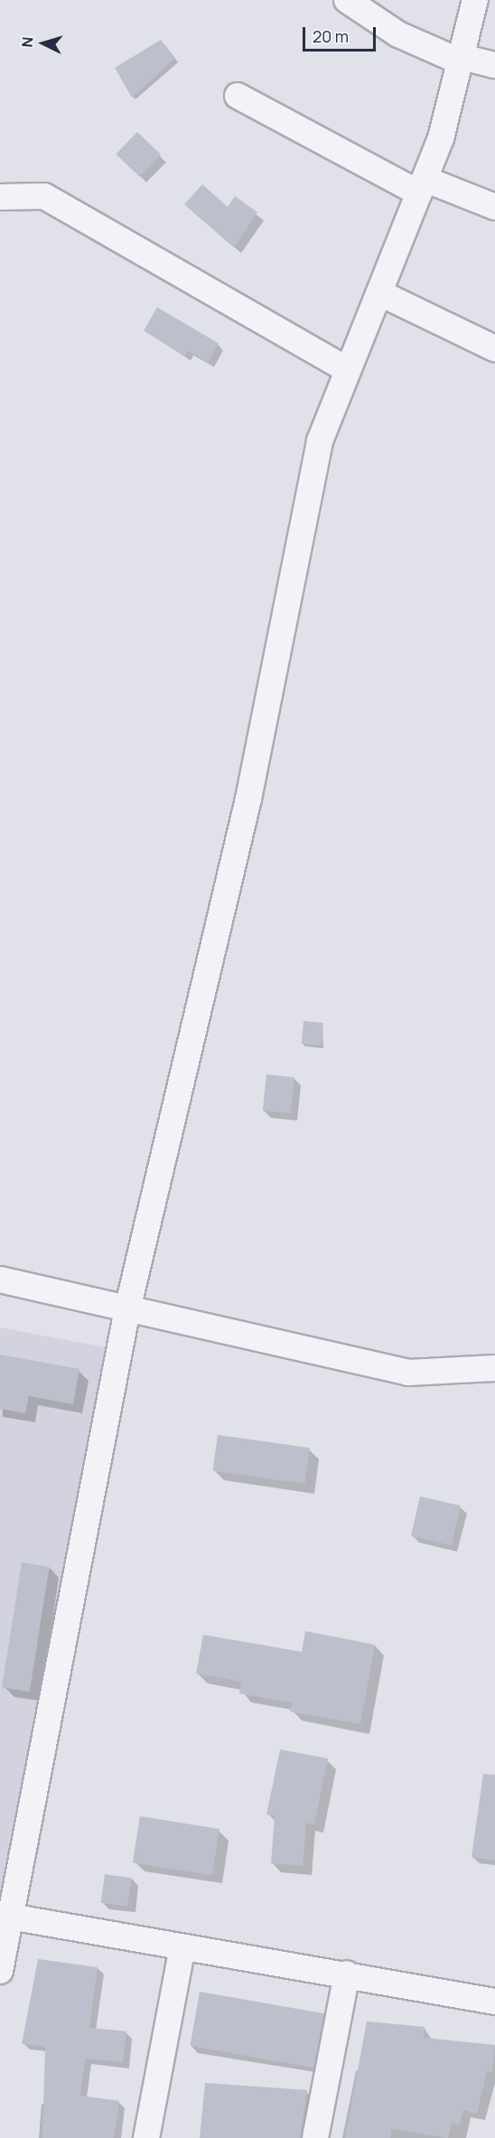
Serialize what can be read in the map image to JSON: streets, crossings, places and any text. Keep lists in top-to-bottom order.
{
  "scale_bar": "20 m",
  "north": "left"
}
